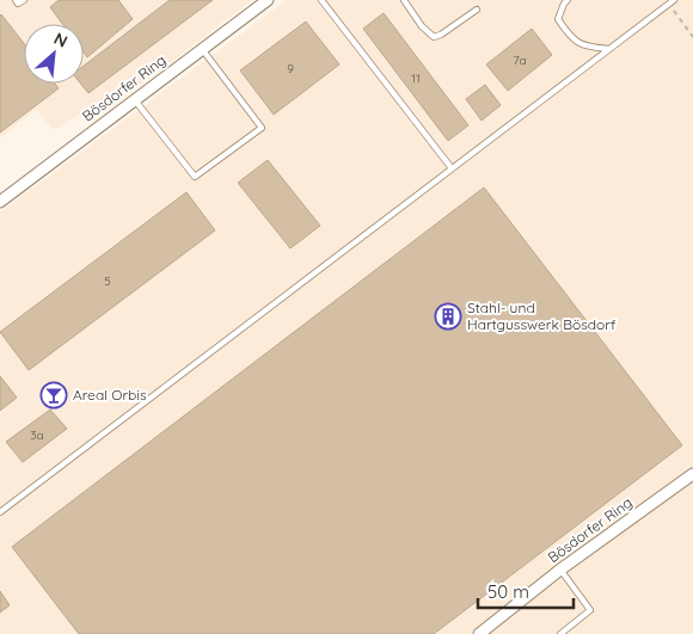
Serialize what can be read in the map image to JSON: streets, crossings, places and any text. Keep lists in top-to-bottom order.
{
  "streets": {
    "street": ["Bösdorfer Ring"]
  },
  "places": {
    "building": ["Stahl- und Hartgusswerk Bösdorf"],
    "bar": ["Areal Orbis"]
  },
  "house_numbers": [
    "7a",
    "9",
    "11",
    "5",
    "3a"
  ],
  "scale_bar": "50 m",
  "north": "top right"
}
